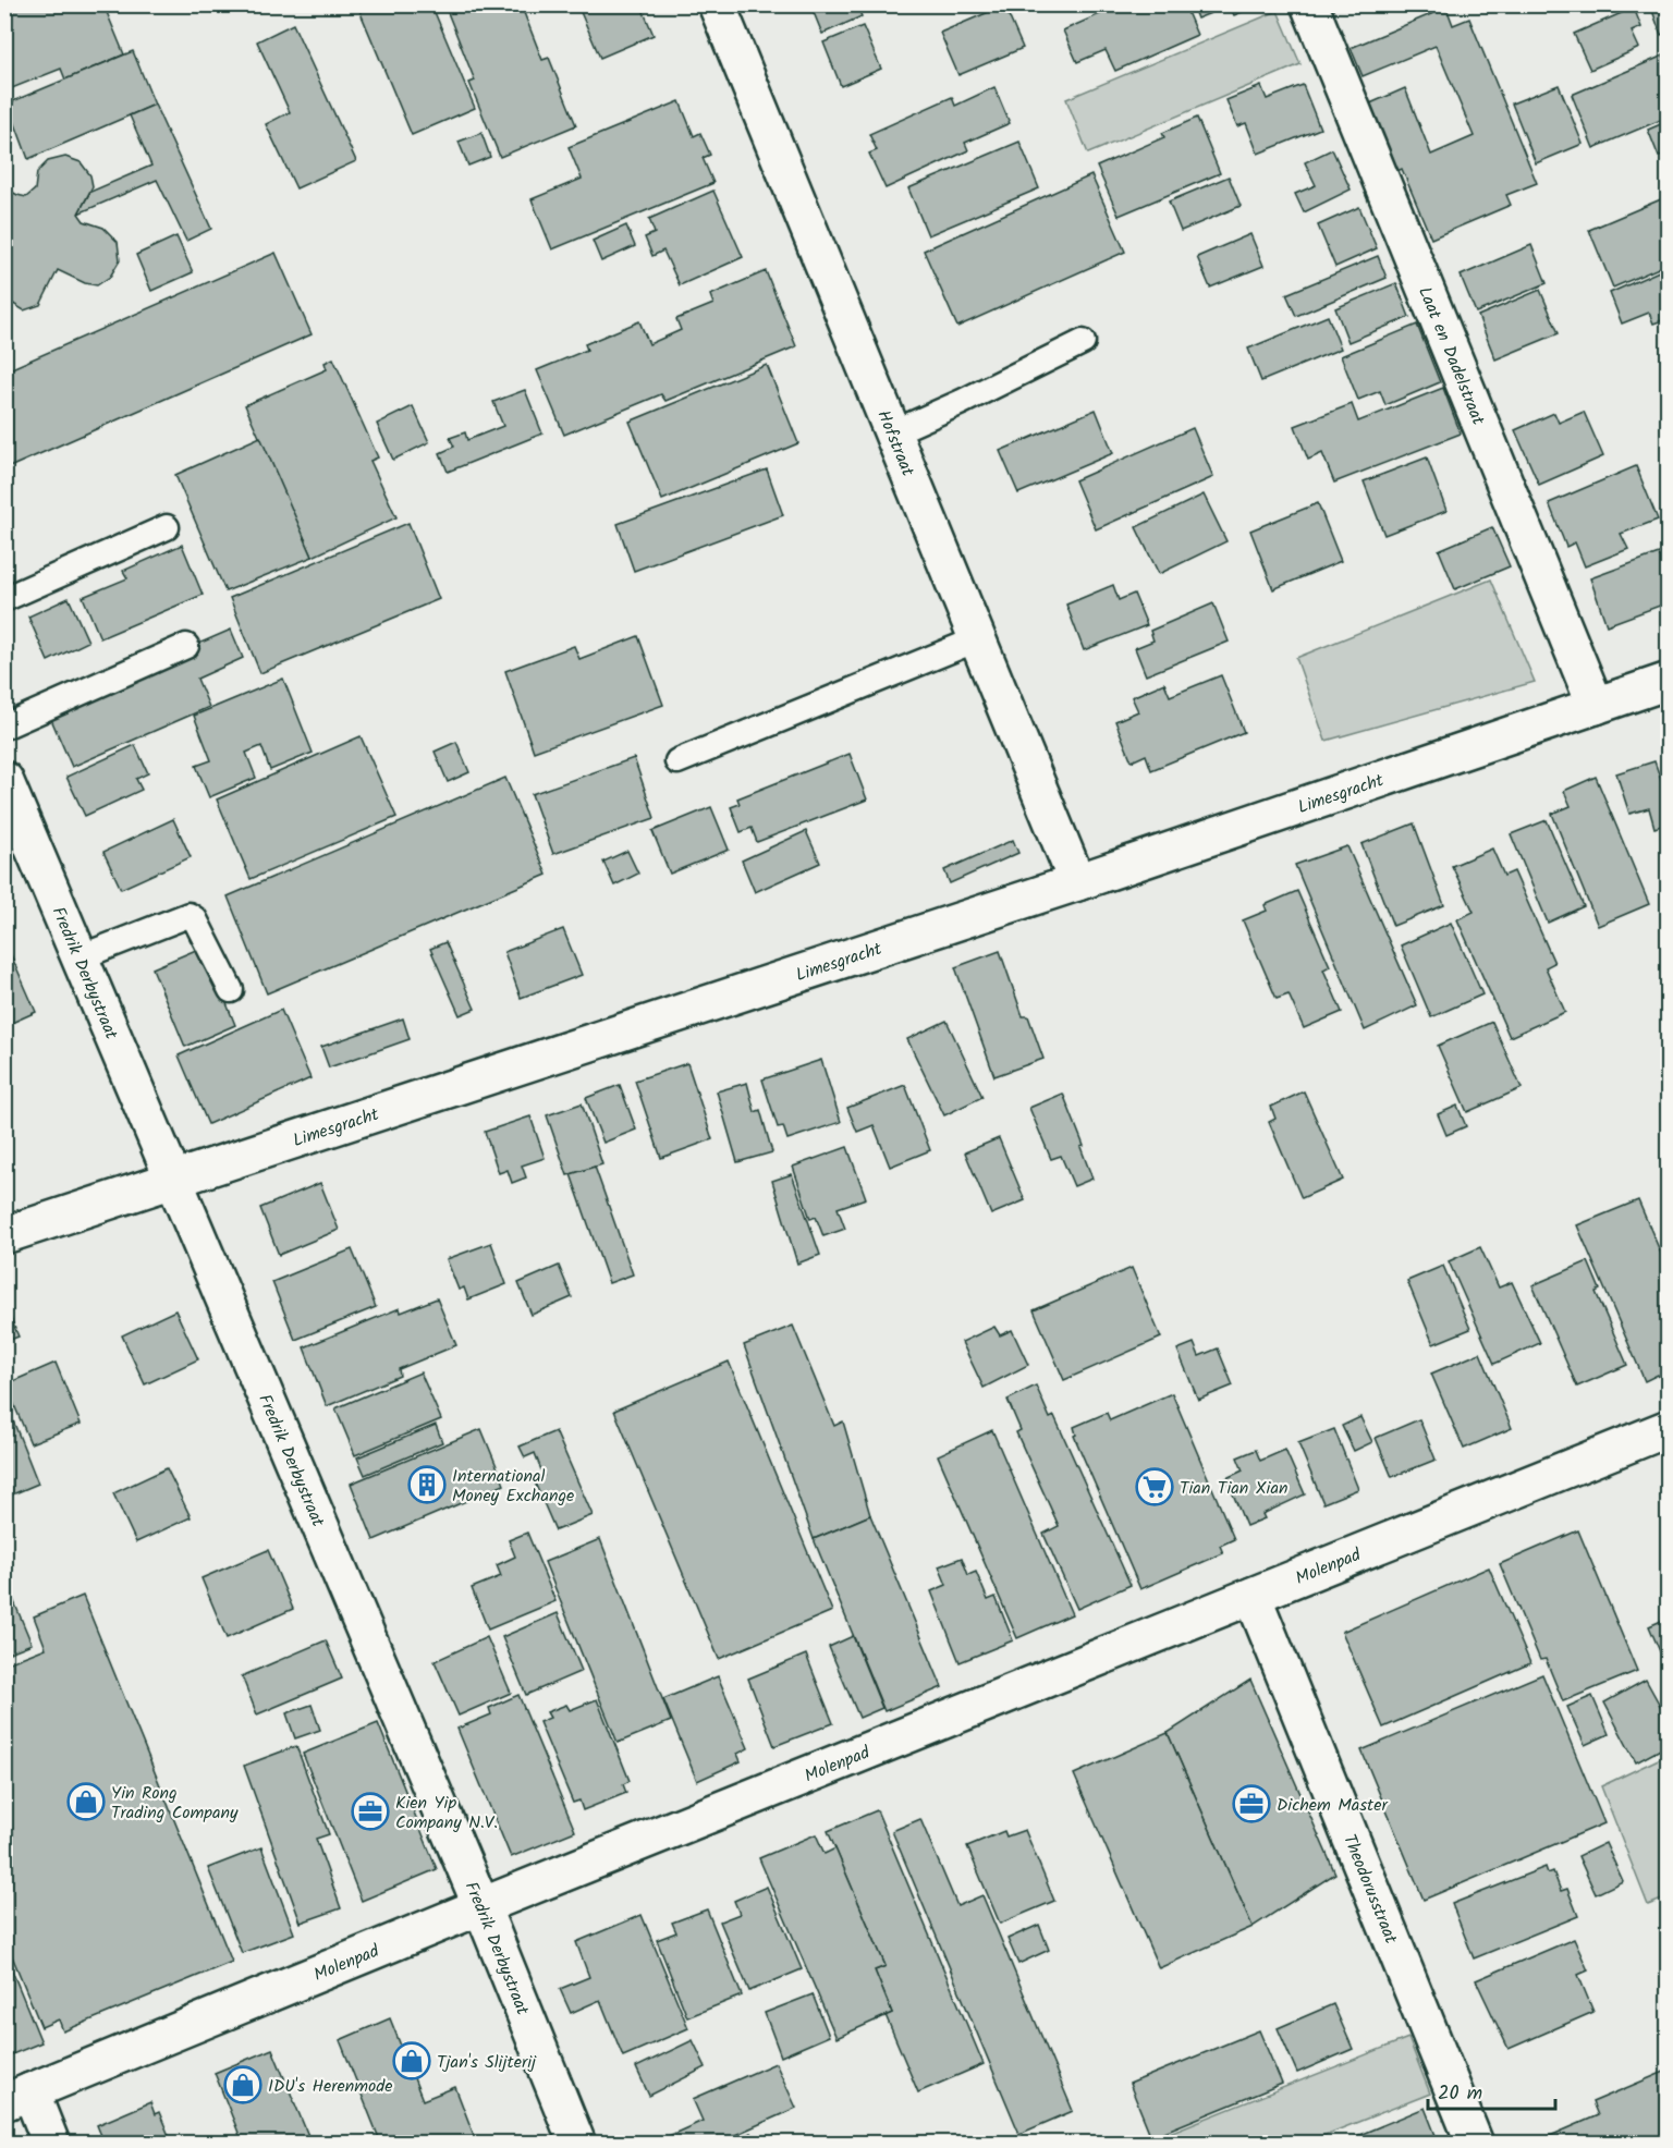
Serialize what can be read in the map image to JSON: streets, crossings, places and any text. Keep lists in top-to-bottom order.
{
  "streets": {
    "street": [
      "Laat en Dadelstraat",
      "Hofstraat",
      "Limesgracht",
      "Fredrik Derbystraat",
      "Molenpad",
      "Theodorusstraat"
    ]
  },
  "crossings": [
    ["Laat en Dadelstraat", "Limesgracht"],
    ["Hofstraat", "Limesgracht"],
    ["Limesgracht", "Fredrik Derbystraat"],
    ["Fredrik Derbystraat", "Molenpad"],
    ["Molenpad", "Theodorusstraat"]
  ],
  "places": {
    "building": ["International Money Exchange"],
    "supermarket": ["Tian Tian Xian"],
    "shop": ["Yin Rong Trading Company", "Tjan's Slijterij", "IDU's Herenmode"],
    "office": ["Dichem Master", "Kien Yip Company N.V."]
  },
  "scale_bar": "20 m"
}
